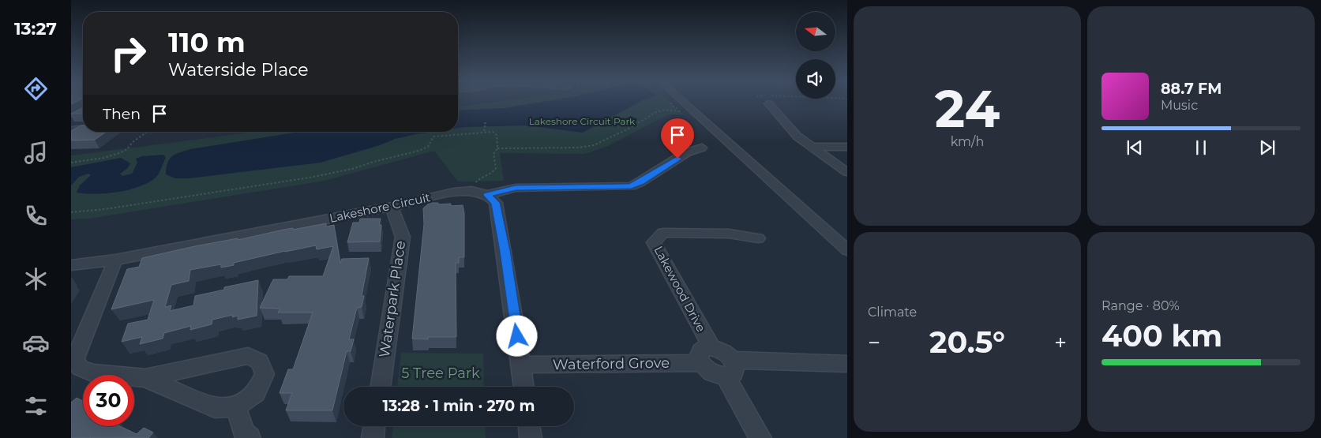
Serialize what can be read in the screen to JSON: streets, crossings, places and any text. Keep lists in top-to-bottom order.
{
  "streets": {
    "street": [
      "Lakeshore Circuit",
      "Lakewood Drive",
      "Waterpark Place",
      "Waterford Grove"
    ]
  },
  "crossings": [
    ["Lakeshore Circuit", "Waterpark Place"]
  ],
  "parks": ["Lakeshore Circuit Park", "5 Tree Park"],
  "north": "left",
  "page": {
    "tabs": "13:27",
    "tile": [
      ["24", "km/h"],
      "Climate",
      ["Range · 80%", "400 km"]
    ],
    "turn": ["110 m", "Waterside Place"],
    "song": ["88.7 FM", "Music"],
    "then": "Then",
    "heat": ["−", "20.5°", "+"],
    "limit": "30",
    "trip": "13:28 · 1 min · 270 m"
  }
}
